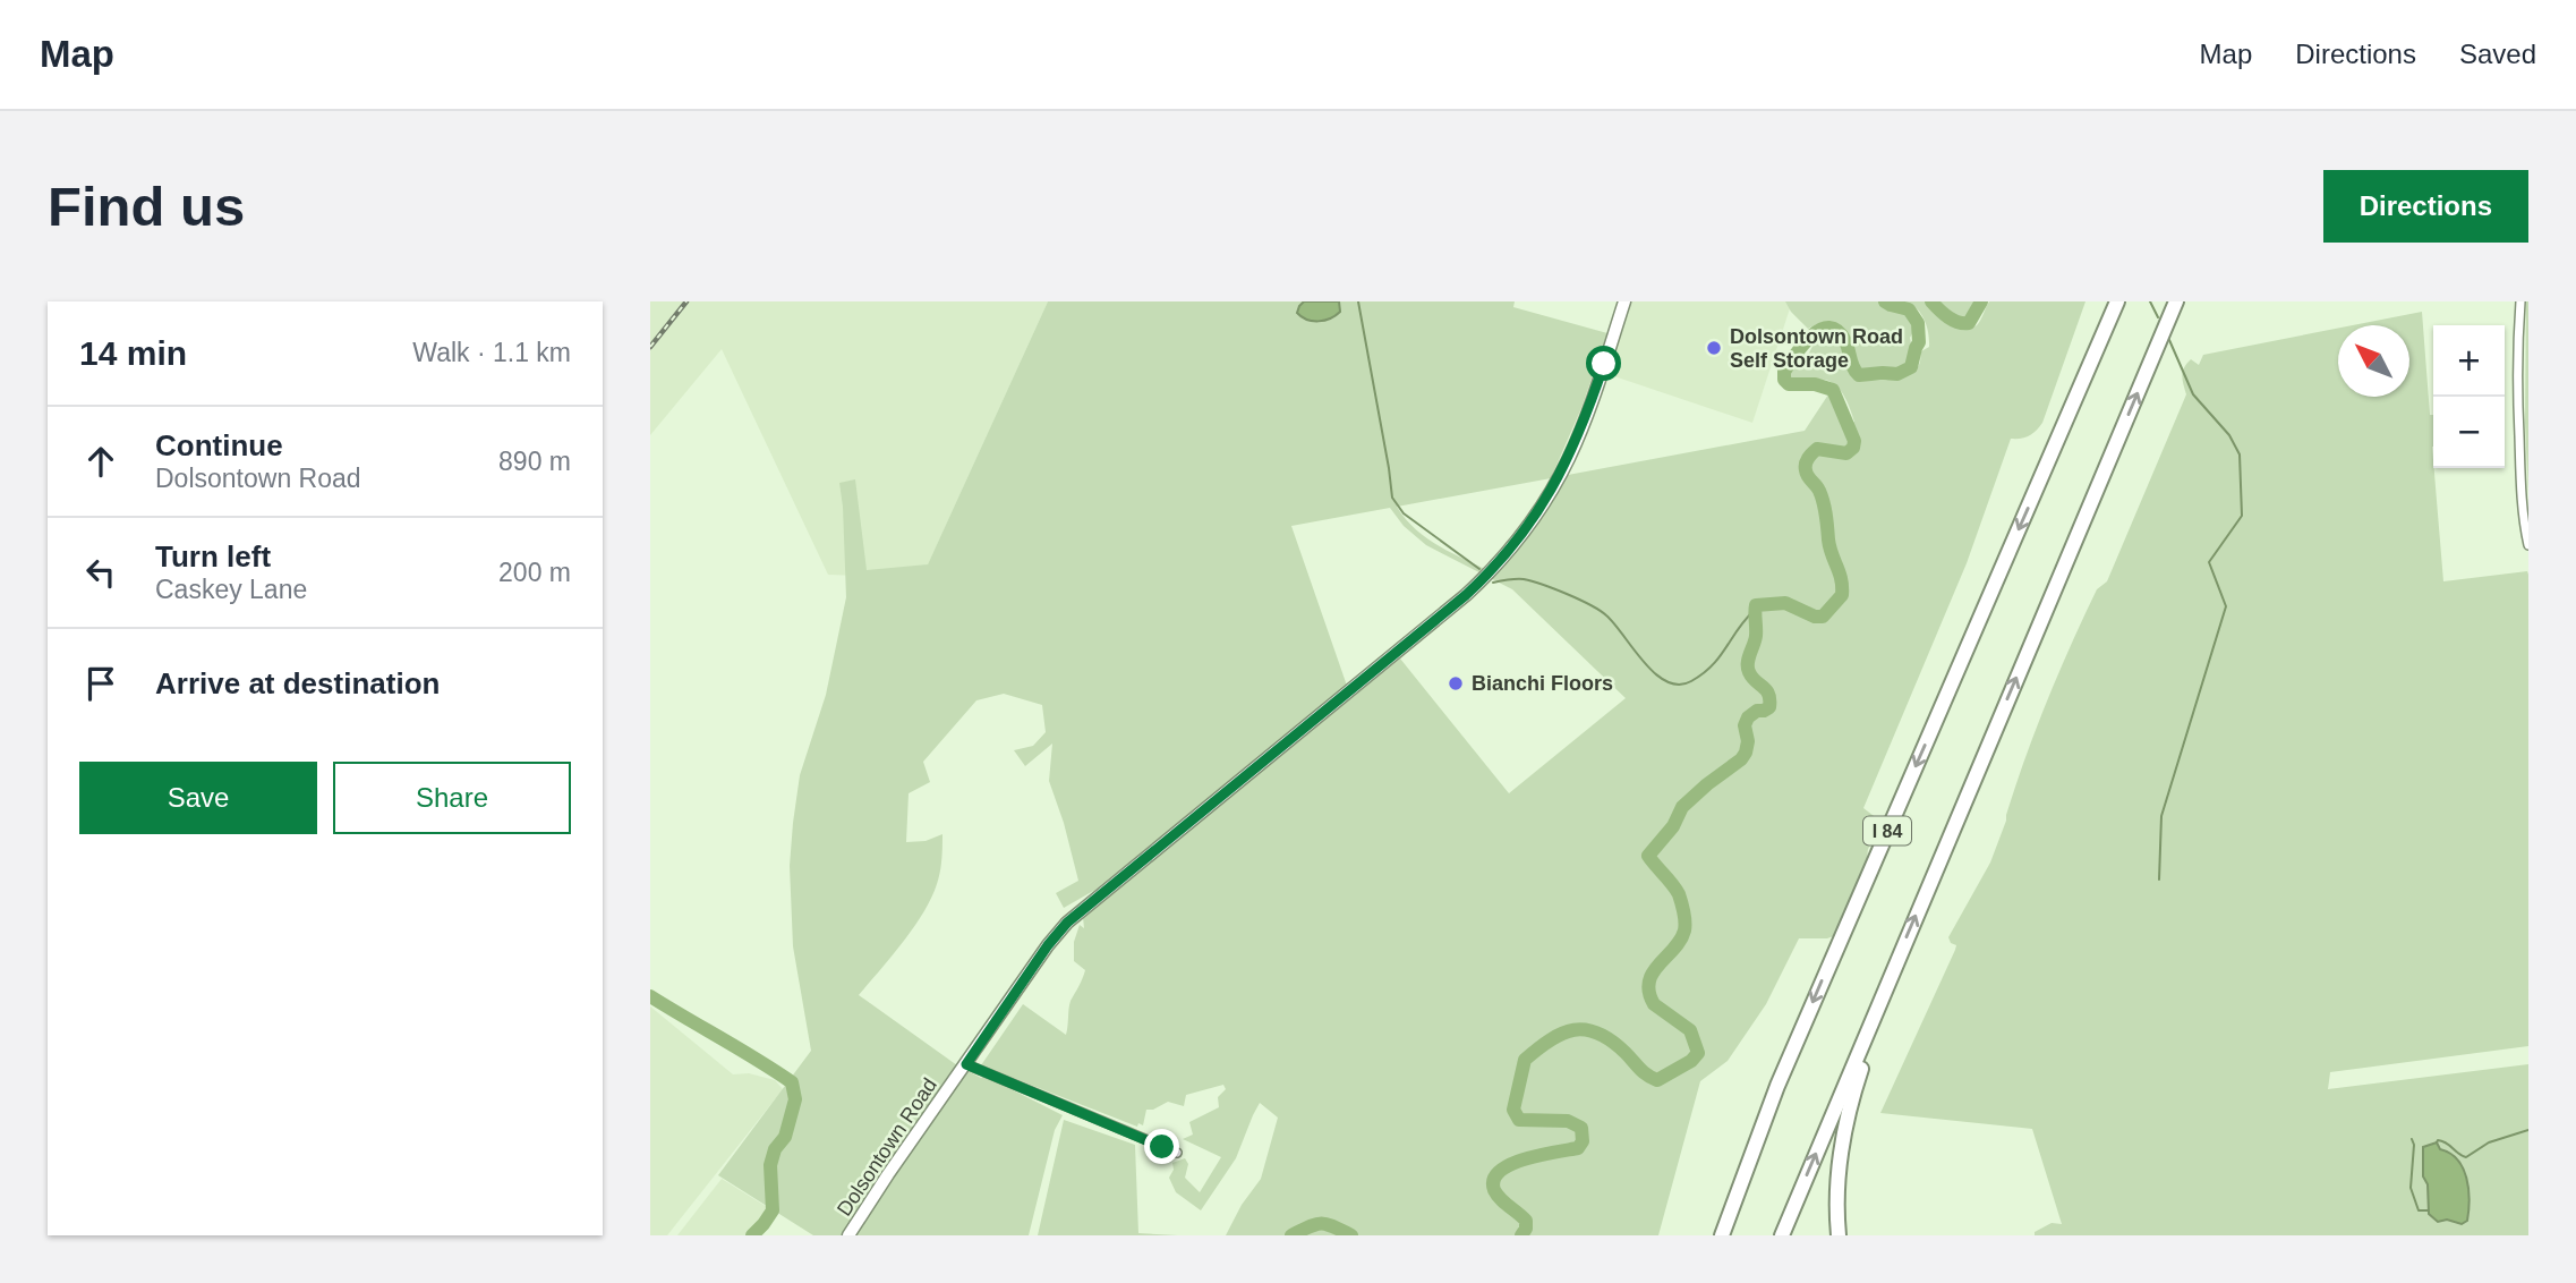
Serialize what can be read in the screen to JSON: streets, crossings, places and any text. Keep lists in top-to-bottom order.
{
  "streets": {
    "highway": ["I 84"],
    "street": ["Dolsontown Road"]
  },
  "places": ["Dolsontown Road Self Storage", "Bianchi Floors"],
  "north": "top left",
  "page": {
    "header": "Map",
    "nav": ["Map", "Directions", "Saved"],
    "buttons": [
      "Directions",
      ["Save", "Share"]
    ],
    "title": "Find us",
    "heading": ["14 min", "Walk · 1.1 km"],
    "map_buttons": ["+", "−"],
    "list": [
      ["Continue", "Dolsontown Road", "890 m"],
      ["Turn left", "Caskey Lane", "200 m"],
      "Arrive at destination"
    ]
  }
}
